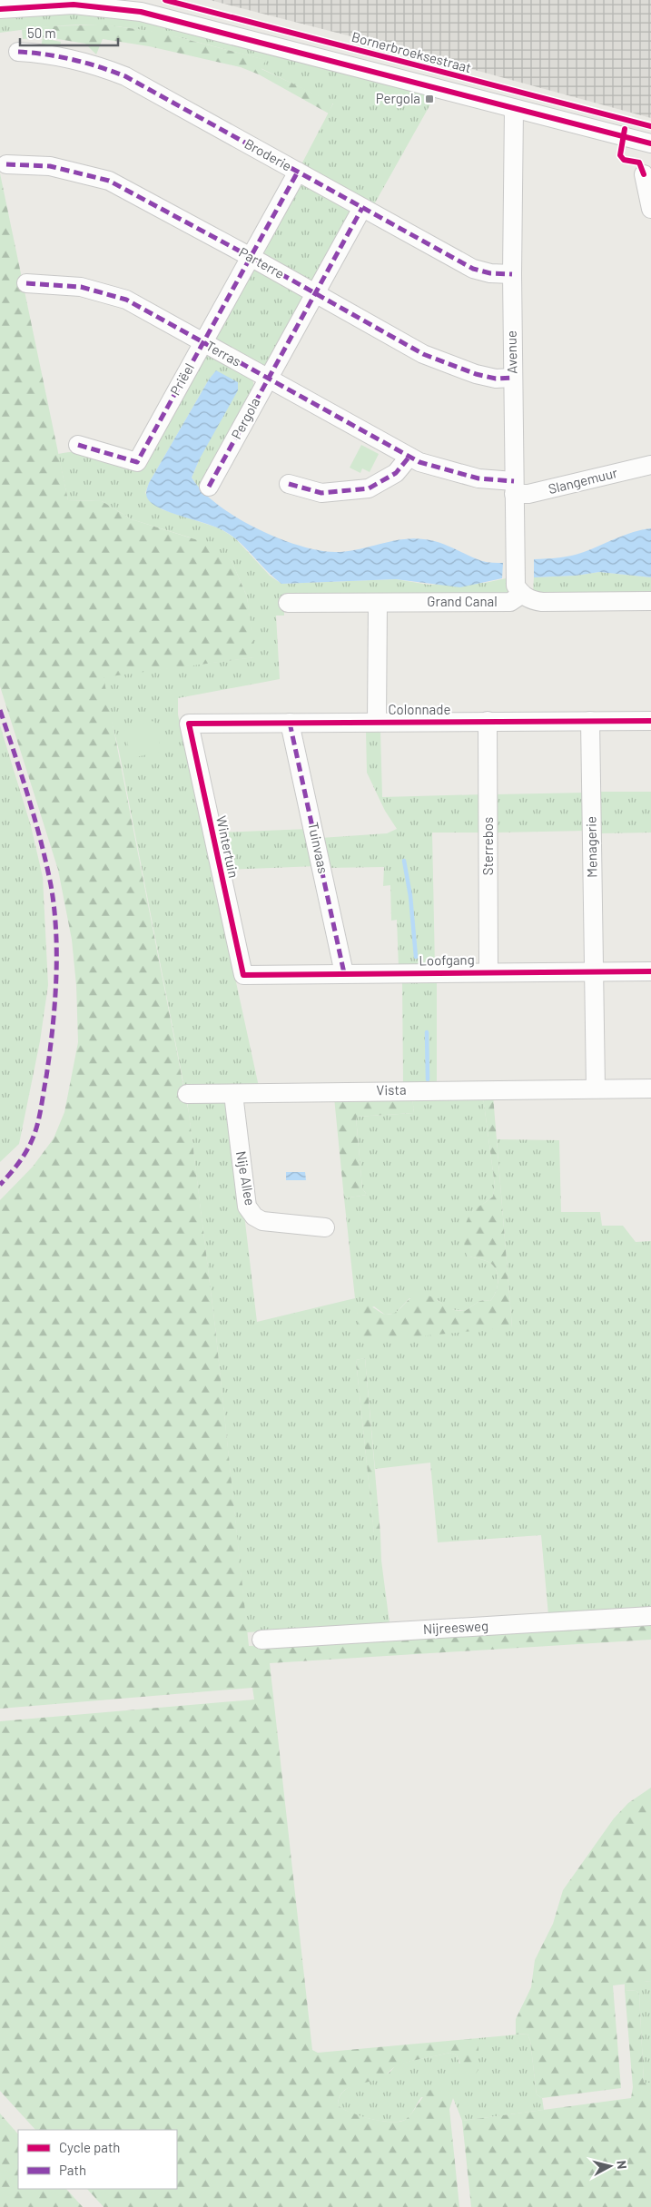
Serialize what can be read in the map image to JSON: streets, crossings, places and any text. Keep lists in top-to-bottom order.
{
  "streets": {
    "street": [
      "Bornerbroeksestraat",
      "Broderie",
      "Parterre",
      "Avenue",
      "Terras",
      "Priëel",
      "Pergola",
      "Slangemuur",
      "Grand Canal",
      "Colonnade",
      "Sterrebos",
      "Wintertuin",
      "Menagerie",
      "Tuinvaas",
      "Loofgang",
      "Vista",
      "Nije Allee",
      "Nijreesweg"
    ]
  },
  "crossings": [
    ["Bornerbroeksestraat", "Avenue"],
    ["Broderie", "Avenue"],
    ["Broderie", "Priëel"],
    ["Broderie", "Pergola"],
    ["Parterre", "Avenue"],
    ["Parterre", "Priëel"],
    ["Parterre", "Pergola"],
    ["Avenue", "Terras"],
    ["Avenue", "Slangemuur"],
    ["Avenue", "Grand Canal"],
    ["Terras", "Priëel"],
    ["Terras", "Pergola"],
    ["Terras", "Slangemuur"],
    ["Colonnade", "Sterrebos"],
    ["Colonnade", "Wintertuin"],
    ["Colonnade", "Menagerie"],
    ["Colonnade", "Tuinvaas"],
    ["Sterrebos", "Loofgang"],
    ["Wintertuin", "Loofgang"],
    ["Menagerie", "Loofgang"],
    ["Tuinvaas", "Loofgang"],
    ["Vista", "Nije Allee"]
  ],
  "places": {
    "transit": ["Pergola"]
  },
  "legend": ["Cycle path", "Path"],
  "scale_bar": "50 m",
  "north": "right"
}
